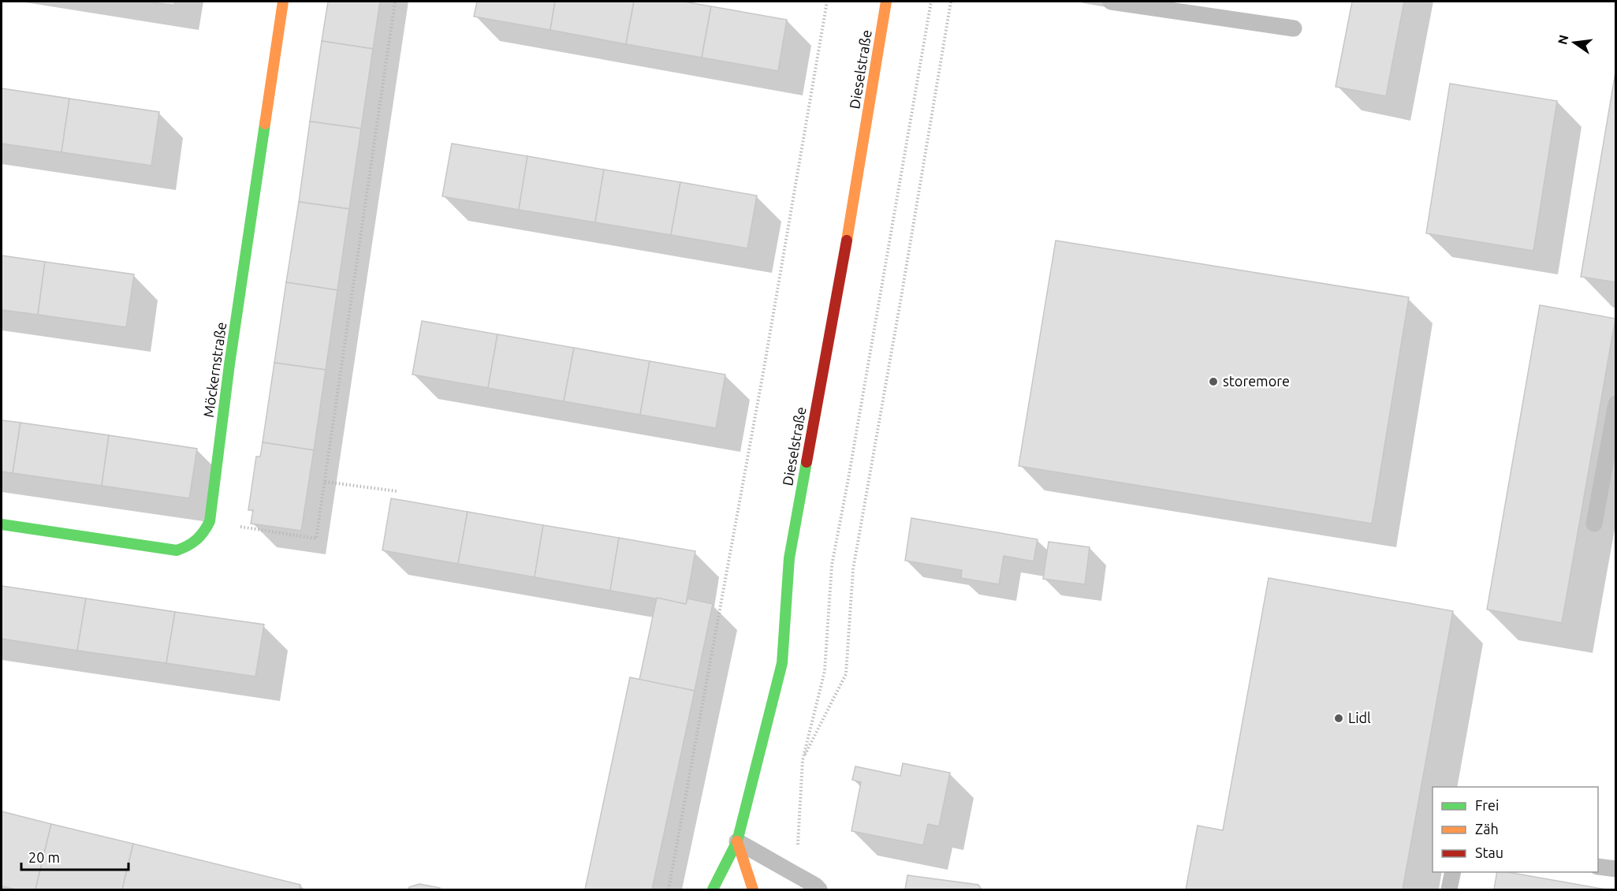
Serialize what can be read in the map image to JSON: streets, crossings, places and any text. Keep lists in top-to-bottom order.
{
  "streets": {
    "street": ["Dieselstraße", "Möckernstraße"]
  },
  "places": ["storemore", "Lidl"],
  "legend": ["Frei", "Zäh", "Stau"],
  "scale_bar": "20 m",
  "north": "left"
}
